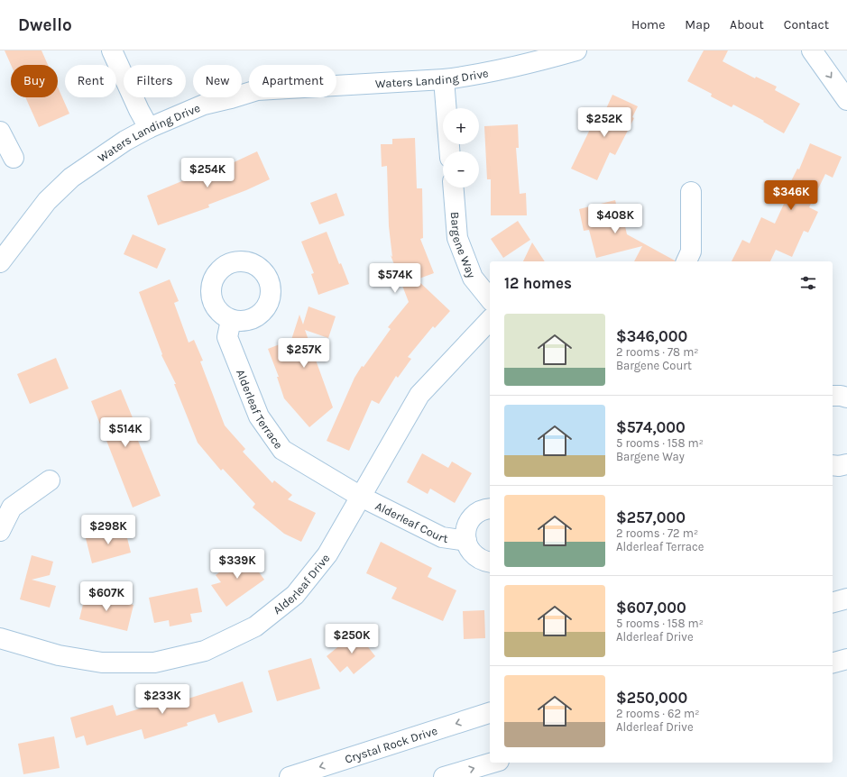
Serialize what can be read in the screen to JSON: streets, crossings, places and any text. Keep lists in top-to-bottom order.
{
  "streets": {
    "street": [
      "Waters Landing Drive",
      "Bargene Way",
      "Alderleaf Terrace",
      "Alderleaf Court",
      "Alderleaf Drive",
      "Crystal Rock Drive"
    ]
  },
  "crossings": [
    ["Alderleaf Terrace", "Alderleaf Court"],
    ["Alderleaf Terrace", "Alderleaf Drive"],
    ["Alderleaf Court", "Alderleaf Drive"]
  ],
  "one_way": ["Crystal Rock Drive"],
  "page": {
    "header": "Dwello",
    "nav": [
      "Home",
      "Map",
      "About",
      "Contact"
    ],
    "chip": [
      "Buy",
      "Rent",
      "Filters",
      "New",
      "Apartment"
    ],
    "price": [
      "$252K",
      "$254K",
      "$346K",
      "$408K",
      "$574K",
      "$257K",
      "$514K",
      "$298K",
      "$339K",
      "$607K",
      "$250K",
      "$233K"
    ],
    "map_buttons": ["+", "−"],
    "heading": "12 homes",
    "list": [
      {
        "name": "$346,000",
        "note": "2 rooms · 78 m² · Bargene Court"
      },
      {
        "name": "$574,000",
        "note": "5 rooms · 158 m² · Bargene Way"
      },
      {
        "name": "$257,000",
        "note": "2 rooms · 72 m² · Alderleaf Terrace"
      },
      {
        "name": "$607,000",
        "note": "5 rooms · 158 m² · Alderleaf Drive"
      },
      {
        "name": "$250,000",
        "note": "2 rooms · 62 m² · Alderleaf Drive"
      }
    ]
  }
}
